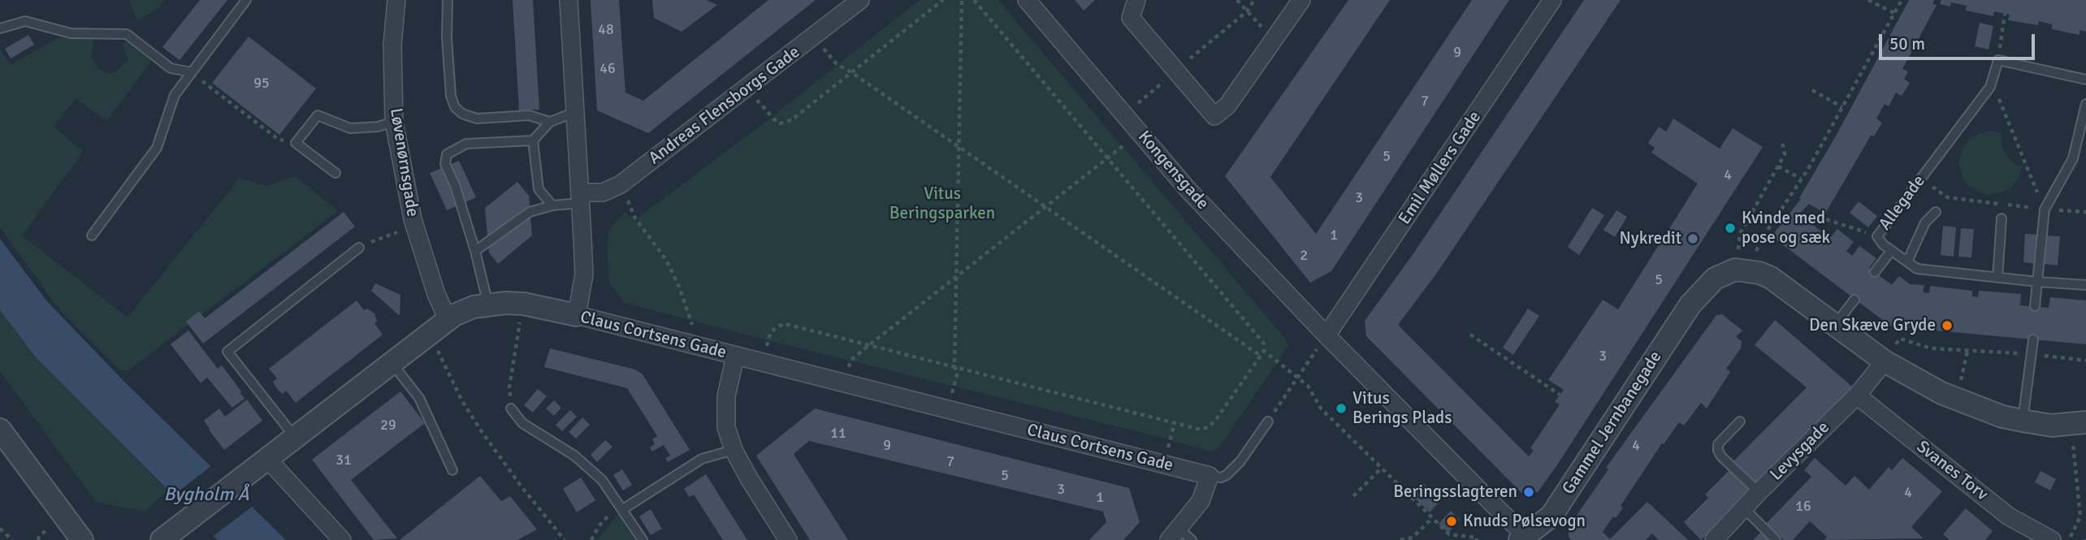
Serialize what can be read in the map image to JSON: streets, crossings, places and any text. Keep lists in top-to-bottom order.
{
  "streets": {
    "street": [
      "Andreas Flensborgs Gade",
      "Løvenørnsgade",
      "Emil Møllers Gade",
      "Kongensgade",
      "Claus Cortsens Gade",
      "Gammel Jernbanegade",
      "Levysgade",
      "Svanes Torv"
    ],
    "lane": ["Allegade"]
  },
  "crossings": [
    ["Løvenørnsgade", "Claus Cortsens Gade"],
    ["Emil Møllers Gade", "Kongensgade"],
    ["Levysgade", "Svanes Torv"]
  ],
  "water": ["Bygholm Å"],
  "parks": ["Vitus Beringsparken"],
  "places": [
    "Kvinde med pose og sæk",
    "Nykredit",
    "Den Skæve Gryde",
    "Vitus Berings Plads",
    "Beringsslagteren",
    "Knuds Pølsevogn"
  ],
  "house_numbers": [
    "48",
    "9",
    "46",
    "95",
    "7",
    "5",
    "4",
    "3",
    "1",
    "2",
    "5",
    "3",
    "29",
    "11",
    "9",
    "4",
    "31",
    "7",
    "5",
    "3",
    "4",
    "1",
    "16"
  ],
  "scale_bar": "50 m"
}
